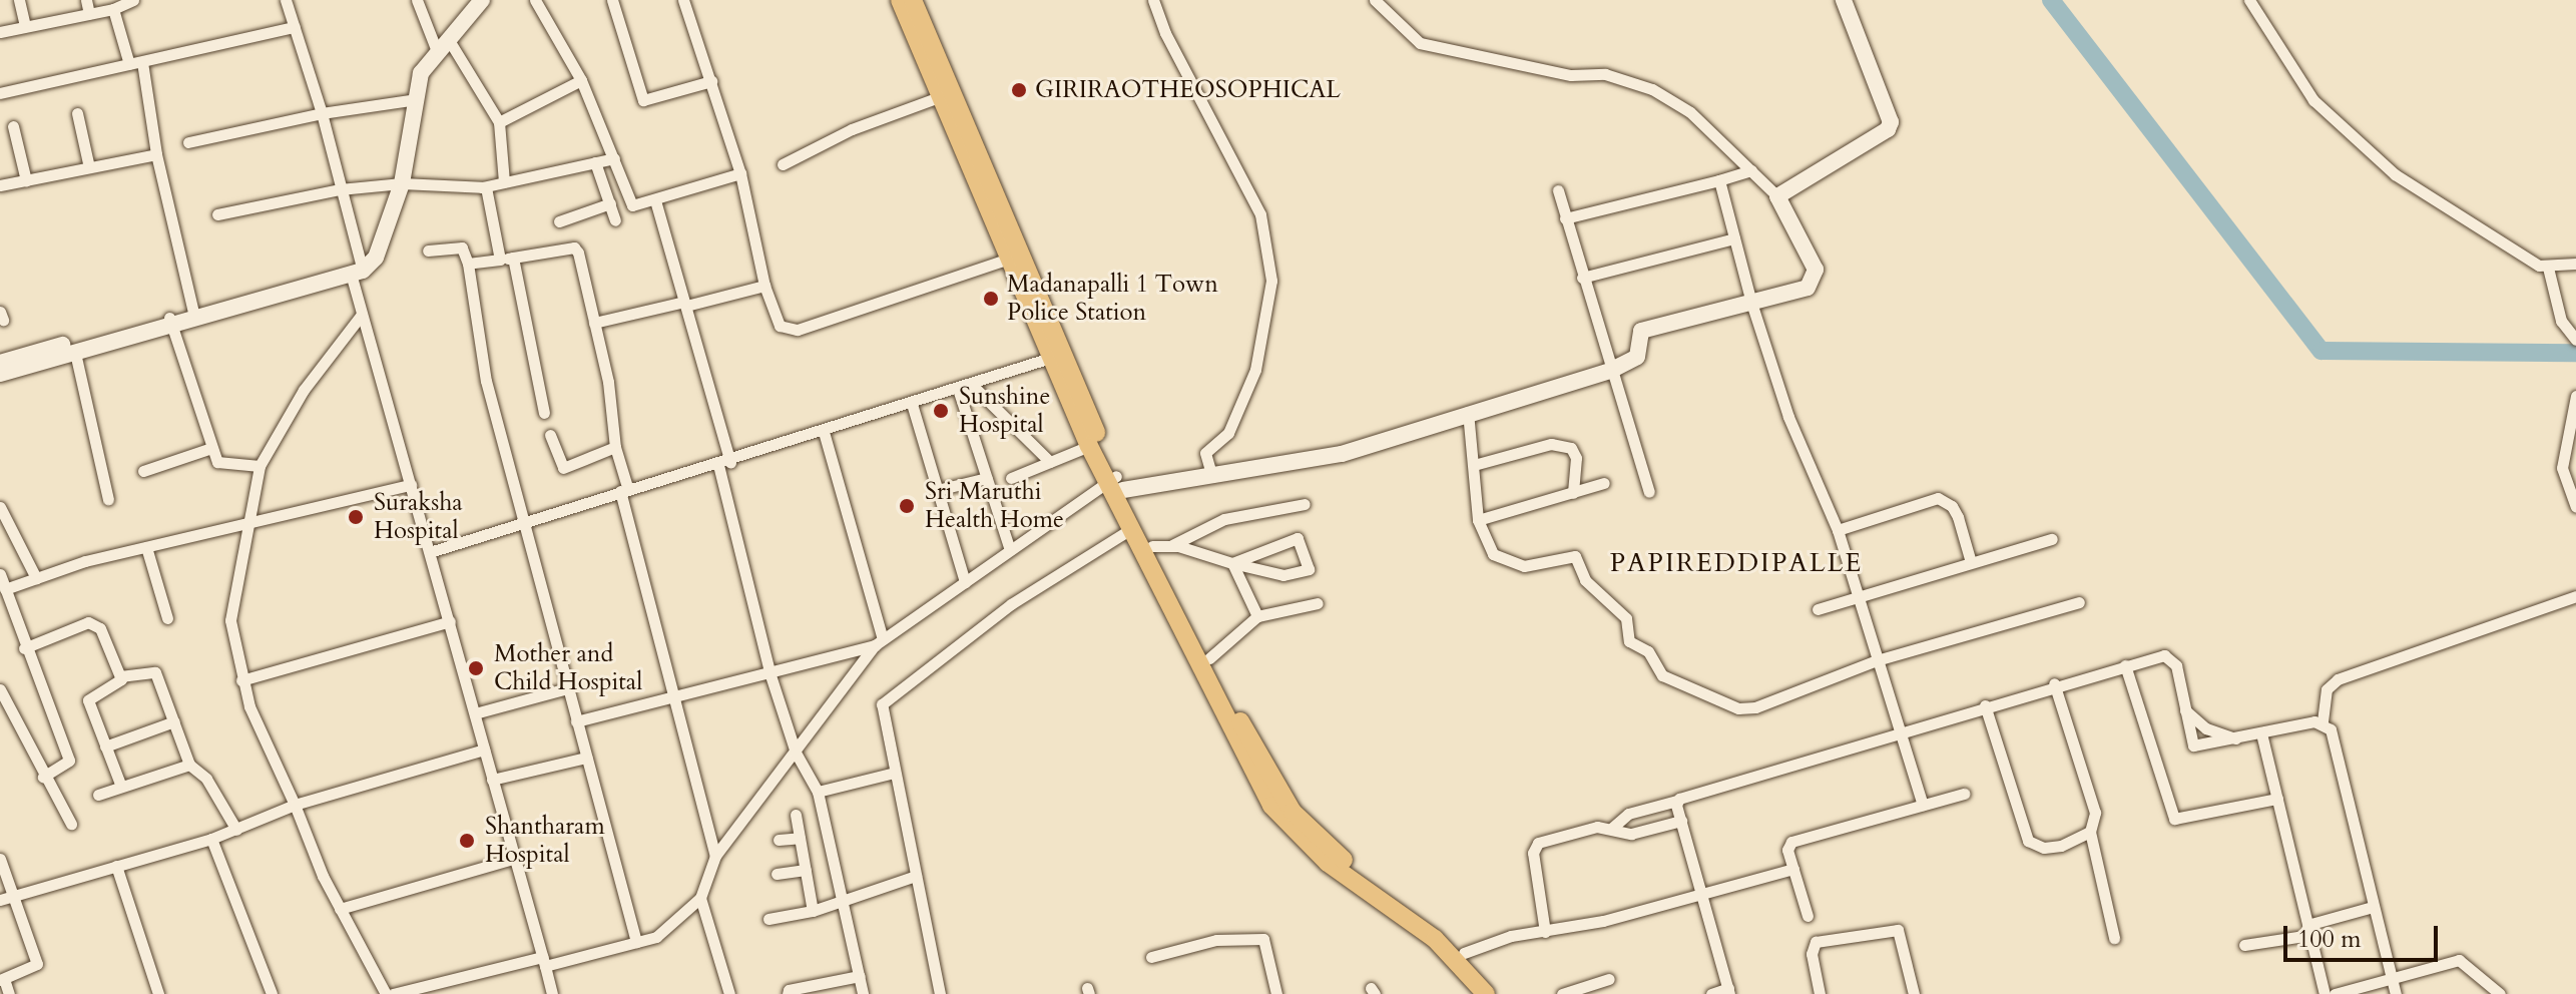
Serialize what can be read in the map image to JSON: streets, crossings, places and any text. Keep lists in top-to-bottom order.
{
  "districts": ["PAPIREDDIPALLE"],
  "places": [
    "GIRIRAOTHEOSOPHICAL",
    "Madanapalli 1 Town Police Station",
    "Sunshine Hospital",
    "Sri Maruthi Health Home",
    "Suraksha Hospital",
    "Mother and Child Hospital",
    "Shantharam Hospital"
  ],
  "scale_bar": "100 m"
}
